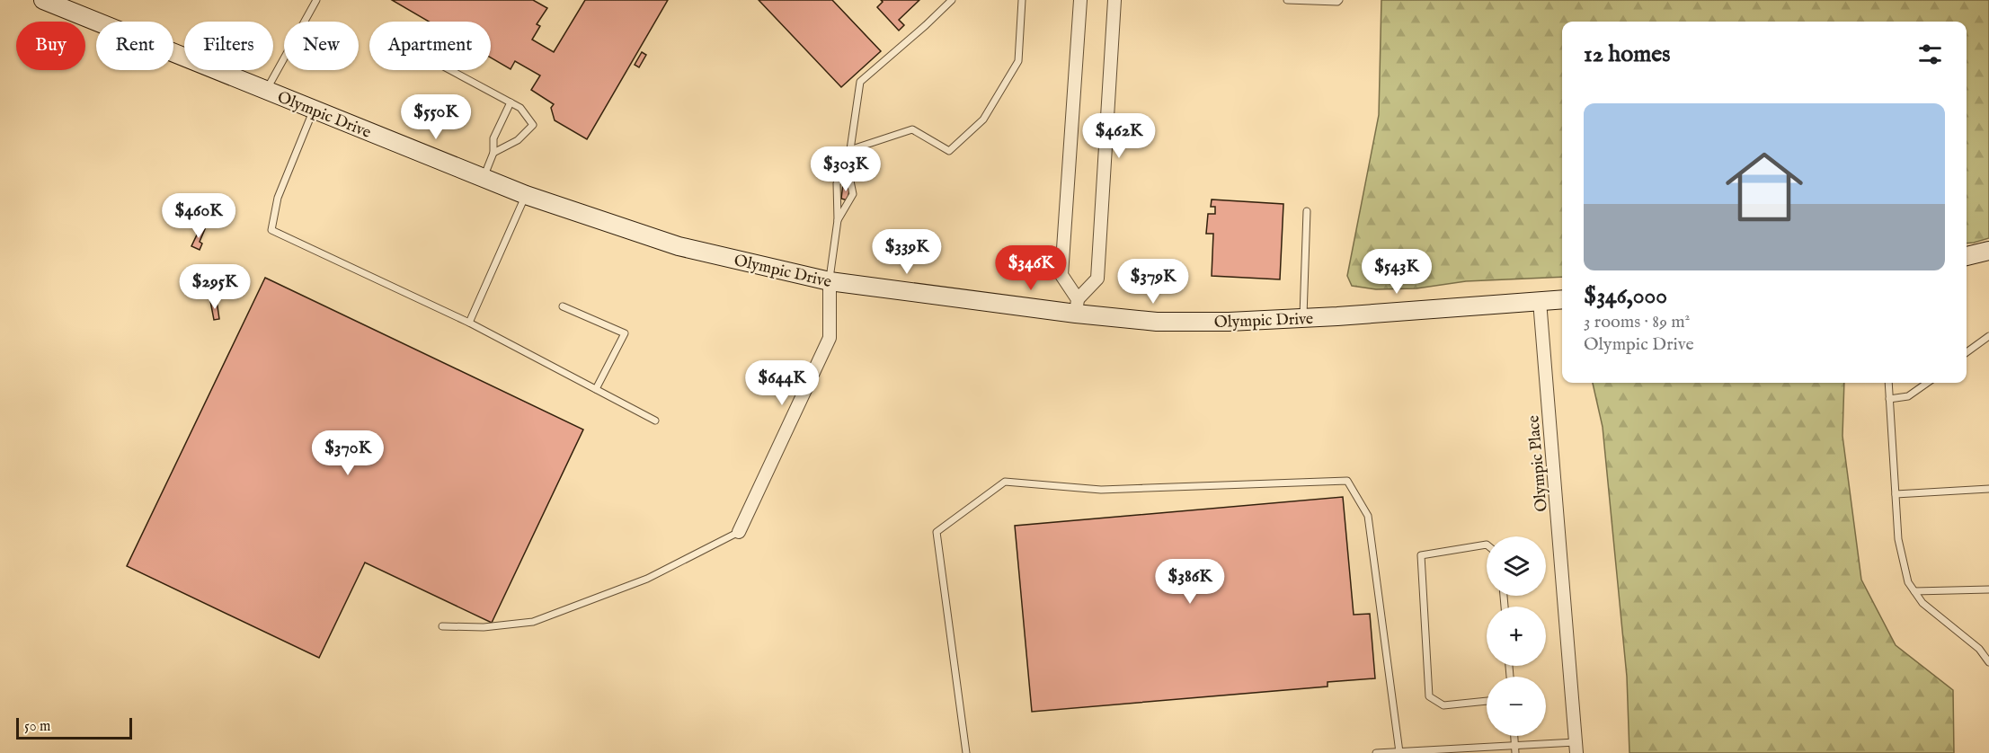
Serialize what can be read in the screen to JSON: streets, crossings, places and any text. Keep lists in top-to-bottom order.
{
  "streets": {
    "street": ["Olympic Drive", "Olympic Place"]
  },
  "crossings": [
    ["Olympic Drive", "Olympic Place"]
  ],
  "scale_bar": "50 m",
  "page": {
    "chip": [
      "Buy",
      "Rent",
      "Filters",
      "New",
      "Apartment"
    ],
    "heading": "12 homes",
    "list": [
      {
        "name": "$346,000",
        "note": "3 rooms · 89 m² · Olympic Drive"
      }
    ],
    "price": [
      "$550K",
      "$462K",
      "$303K",
      "$460K",
      "$339K",
      "$346K",
      "$543K",
      "$379K",
      "$295K",
      "$644K",
      "$370K",
      "$386K"
    ],
    "map_buttons": ["+", "−"],
    "scale": "50 m"
  }
}
